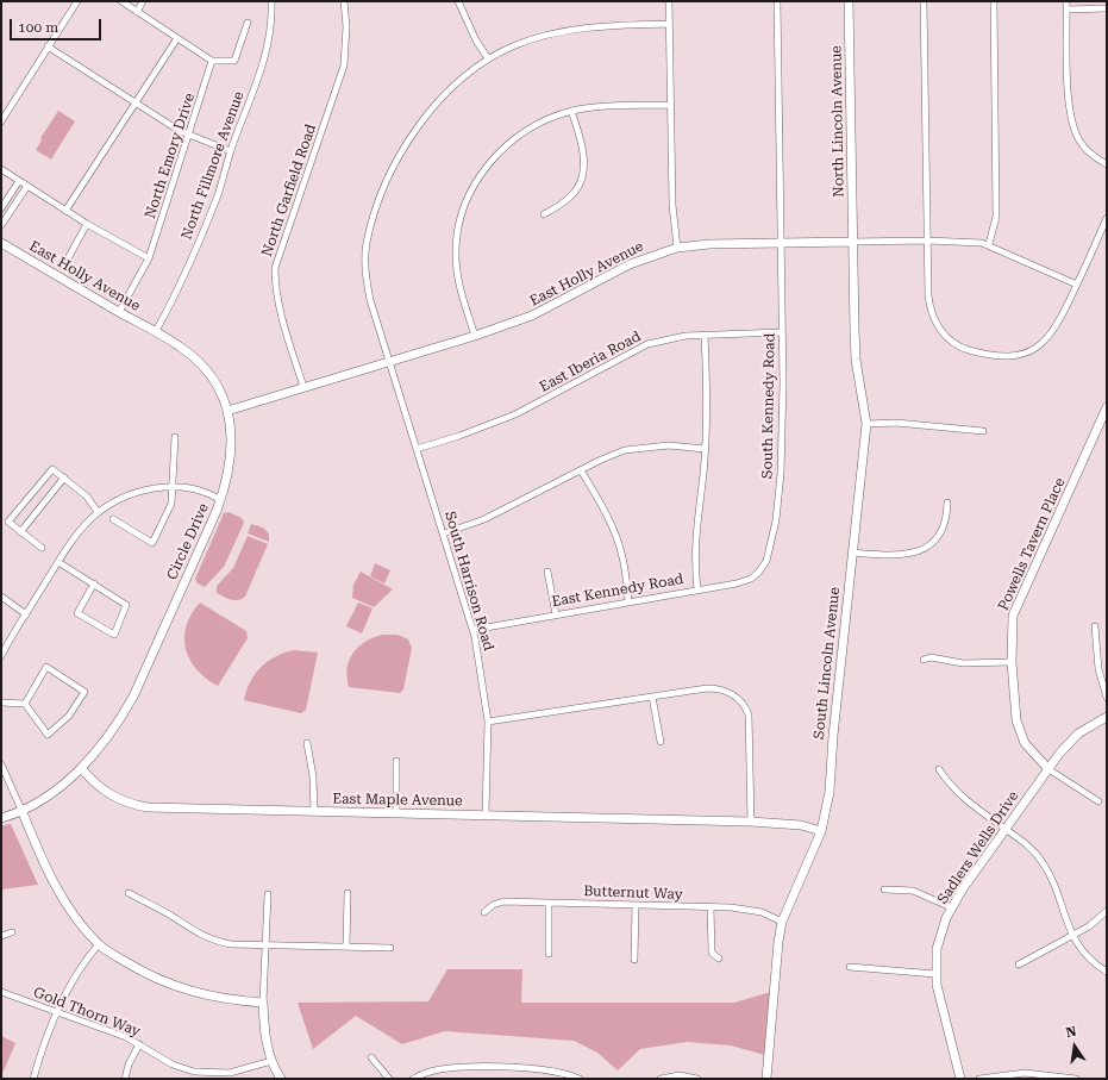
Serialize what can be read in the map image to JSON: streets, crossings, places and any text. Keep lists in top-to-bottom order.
{
  "streets": {
    "street": [
      "North Lincoln Avenue",
      "North Emory Drive",
      "North Fillmore Avenue",
      "North Garfield Road",
      "East Holly Avenue",
      "East Iberia Road",
      "South Kennedy Road",
      "Circle Drive",
      "Powells Tavern Place",
      "South Harrison Road",
      "East Kennedy Road",
      "South Lincoln Avenue",
      "East Maple Avenue",
      "Sadlers Wells Drive",
      "Butternut Way",
      "Gold Thorn Way"
    ]
  },
  "crossings": [
    ["North Lincoln Avenue", "East Holly Avenue"],
    ["North Lincoln Avenue", "South Lincoln Avenue"],
    ["North Emory Drive", "East Holly Avenue"],
    ["North Fillmore Avenue", "East Holly Avenue"],
    ["North Fillmore Avenue", "Circle Drive"],
    ["North Garfield Road", "East Holly Avenue"],
    ["East Holly Avenue", "South Kennedy Road"],
    ["East Holly Avenue", "Circle Drive"],
    ["East Holly Avenue", "South Harrison Road"],
    ["East Holly Avenue", "South Lincoln Avenue"],
    ["East Iberia Road", "South Kennedy Road"],
    ["East Iberia Road", "South Harrison Road"],
    ["South Kennedy Road", "East Kennedy Road"],
    ["Circle Drive", "East Maple Avenue"],
    ["Powells Tavern Place", "Sadlers Wells Drive"],
    ["South Harrison Road", "East Kennedy Road"],
    ["South Harrison Road", "East Maple Avenue"],
    ["South Lincoln Avenue", "East Maple Avenue"],
    ["South Lincoln Avenue", "Butternut Way"]
  ],
  "scale_bar": "100 m",
  "north": "top"
}
